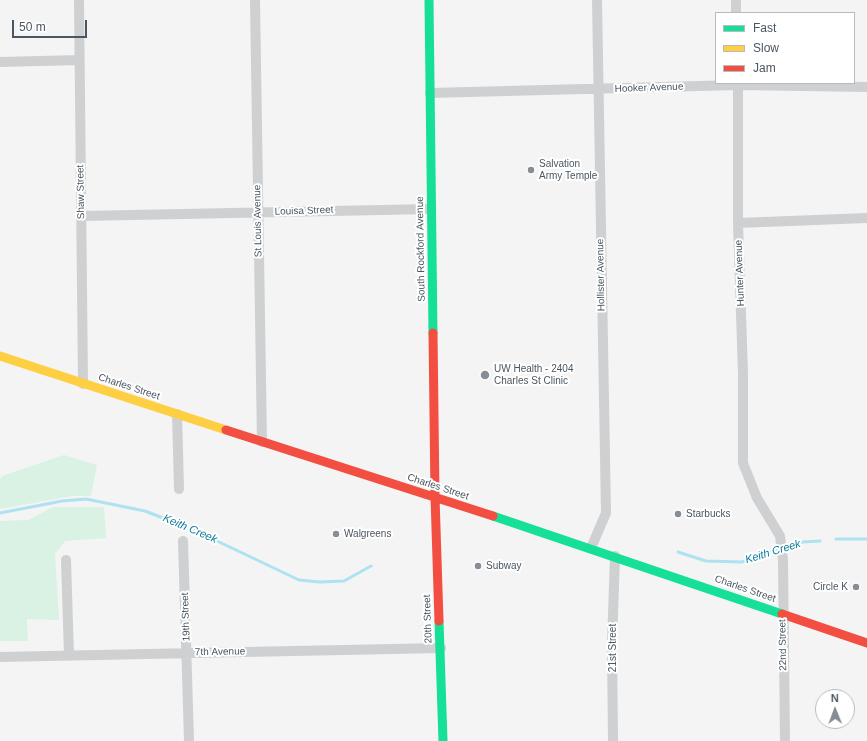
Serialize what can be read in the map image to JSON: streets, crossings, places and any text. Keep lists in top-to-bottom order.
{
  "streets": {
    "main road": ["South Rockford Avenue", "Charles Street", "20th Street"],
    "street": [
      "Hooker Avenue",
      "Shaw Street",
      "Louisa Street",
      "St Louis Avenue",
      "Hunter Avenue",
      "Hollister Avenue",
      "19th Street",
      "22nd Street",
      "21st Street",
      "7th Avenue"
    ]
  },
  "crossings": [
    ["Hooker Avenue", "South Rockford Avenue"],
    ["Hooker Avenue", "Hunter Avenue"],
    ["Hooker Avenue", "Hollister Avenue"],
    ["Shaw Street", "Louisa Street"],
    ["Shaw Street", "Charles Street"],
    ["Louisa Street", "St Louis Avenue"],
    ["Louisa Street", "South Rockford Avenue"],
    ["St Louis Avenue", "Charles Street"],
    ["South Rockford Avenue", "Charles Street"],
    ["South Rockford Avenue", "20th Street"],
    ["Hunter Avenue", "22nd Street"],
    ["Hollister Avenue", "Charles Street"],
    ["Charles Street", "20th Street"],
    ["Charles Street", "22nd Street"],
    ["Charles Street", "21st Street"],
    ["19th Street", "7th Avenue"],
    ["20th Street", "7th Avenue"]
  ],
  "water": ["Keith Creek"],
  "places": [
    "Salvation Army Temple",
    "UW Health - 2404 Charles St Clinic",
    "Starbucks",
    "Walgreens",
    "Subway",
    "Circle K"
  ],
  "legend": ["Fast", "Slow", "Jam"],
  "scale_bar": "50 m",
  "north": "top"
}
